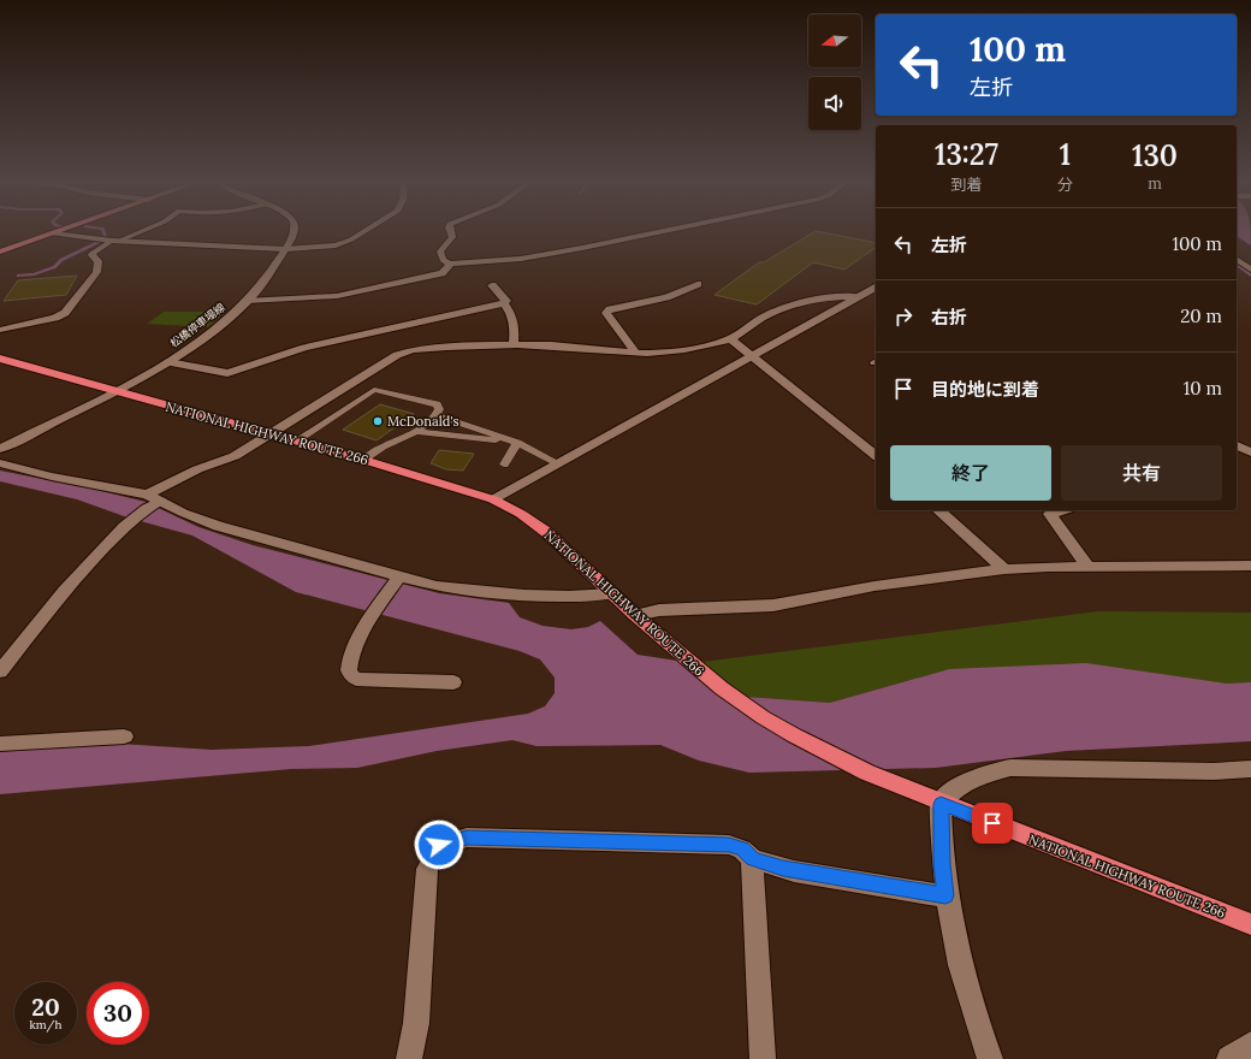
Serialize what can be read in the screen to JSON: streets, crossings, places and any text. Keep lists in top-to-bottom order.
{
  "streets": {
    "highway": ["NATIONAL HIGHWAY ROUTE 266"],
    "street": ["松橋停車場線"]
  },
  "crossings": [
    ["松橋停車場線", "NATIONAL HIGHWAY ROUTE 266"]
  ],
  "places": ["McDonald's"],
  "north": "left",
  "page": {
    "turn": ["100 m", "左折"],
    "eta": [
      "13:27",
      "到着",
      "1",
      "分",
      "130",
      "m"
    ],
    "list": [
      {
        "name": "左折",
        "value": "100 m"
      },
      {
        "name": "右折",
        "value": "20 m"
      },
      {
        "name": "目的地に到着",
        "value": "10 m"
      }
    ],
    "buttons": ["終了", "共有"],
    "speed": "20 km/h",
    "limit": "30"
  }
}
